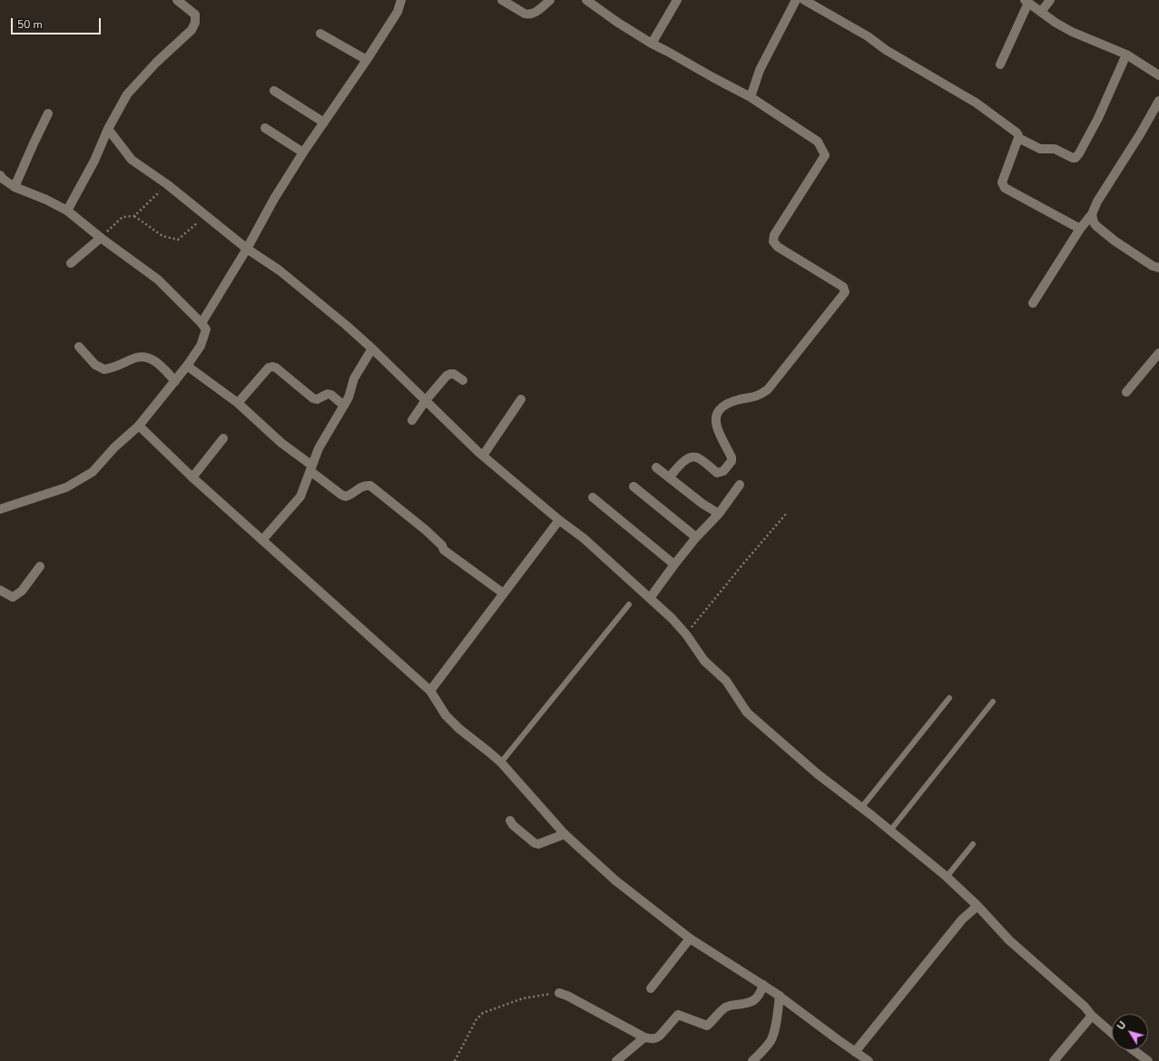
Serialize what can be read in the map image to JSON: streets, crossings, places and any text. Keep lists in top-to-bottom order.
{
  "scale_bar": "50 m",
  "north": "top left"
}
